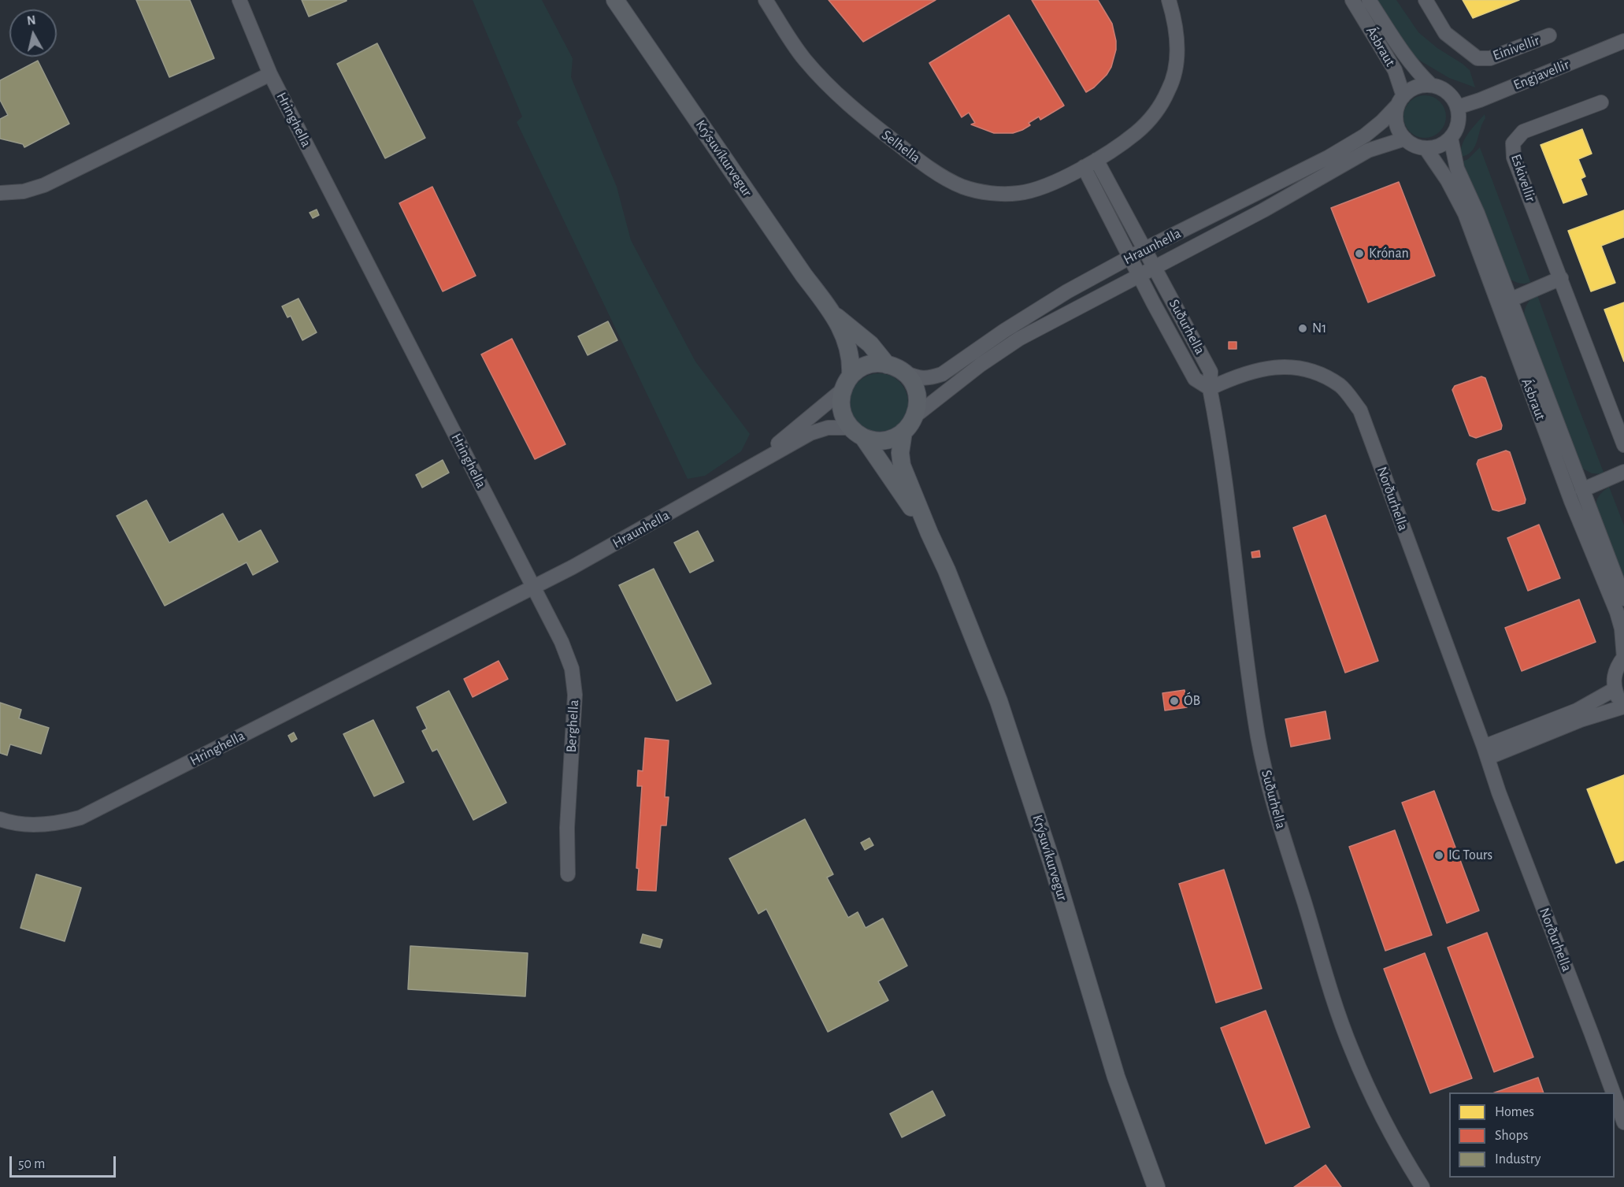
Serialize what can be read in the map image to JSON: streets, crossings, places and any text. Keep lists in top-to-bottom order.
{
  "streets": {
    "main road": ["Krýsuvíkurvegur"],
    "street": [
      "Ásbraut",
      "Einivellir",
      "Engjavellir",
      "Hringhella",
      "Selhella",
      "Eskivellir",
      "Hraunhella",
      "Suðurhella",
      "Norðurhella",
      "Berghella"
    ]
  },
  "crossings": [
    ["Ásbraut", "Engjavellir"],
    ["Ásbraut", "Hraunhella"],
    ["Engjavellir", "Hraunhella"],
    ["Hringhella", "Hraunhella"],
    ["Hringhella", "Berghella"],
    ["Krýsuvíkurvegur", "Hraunhella"],
    ["Hraunhella", "Suðurhella"],
    ["Hraunhella", "Berghella"],
    ["Suðurhella", "Norðurhella"]
  ],
  "places": [
    "Krónan",
    "N1",
    "ÓB",
    "IG Tours"
  ],
  "legend": ["Homes", "Shops", "Industry"],
  "scale_bar": "50 m",
  "north": "top"
}
